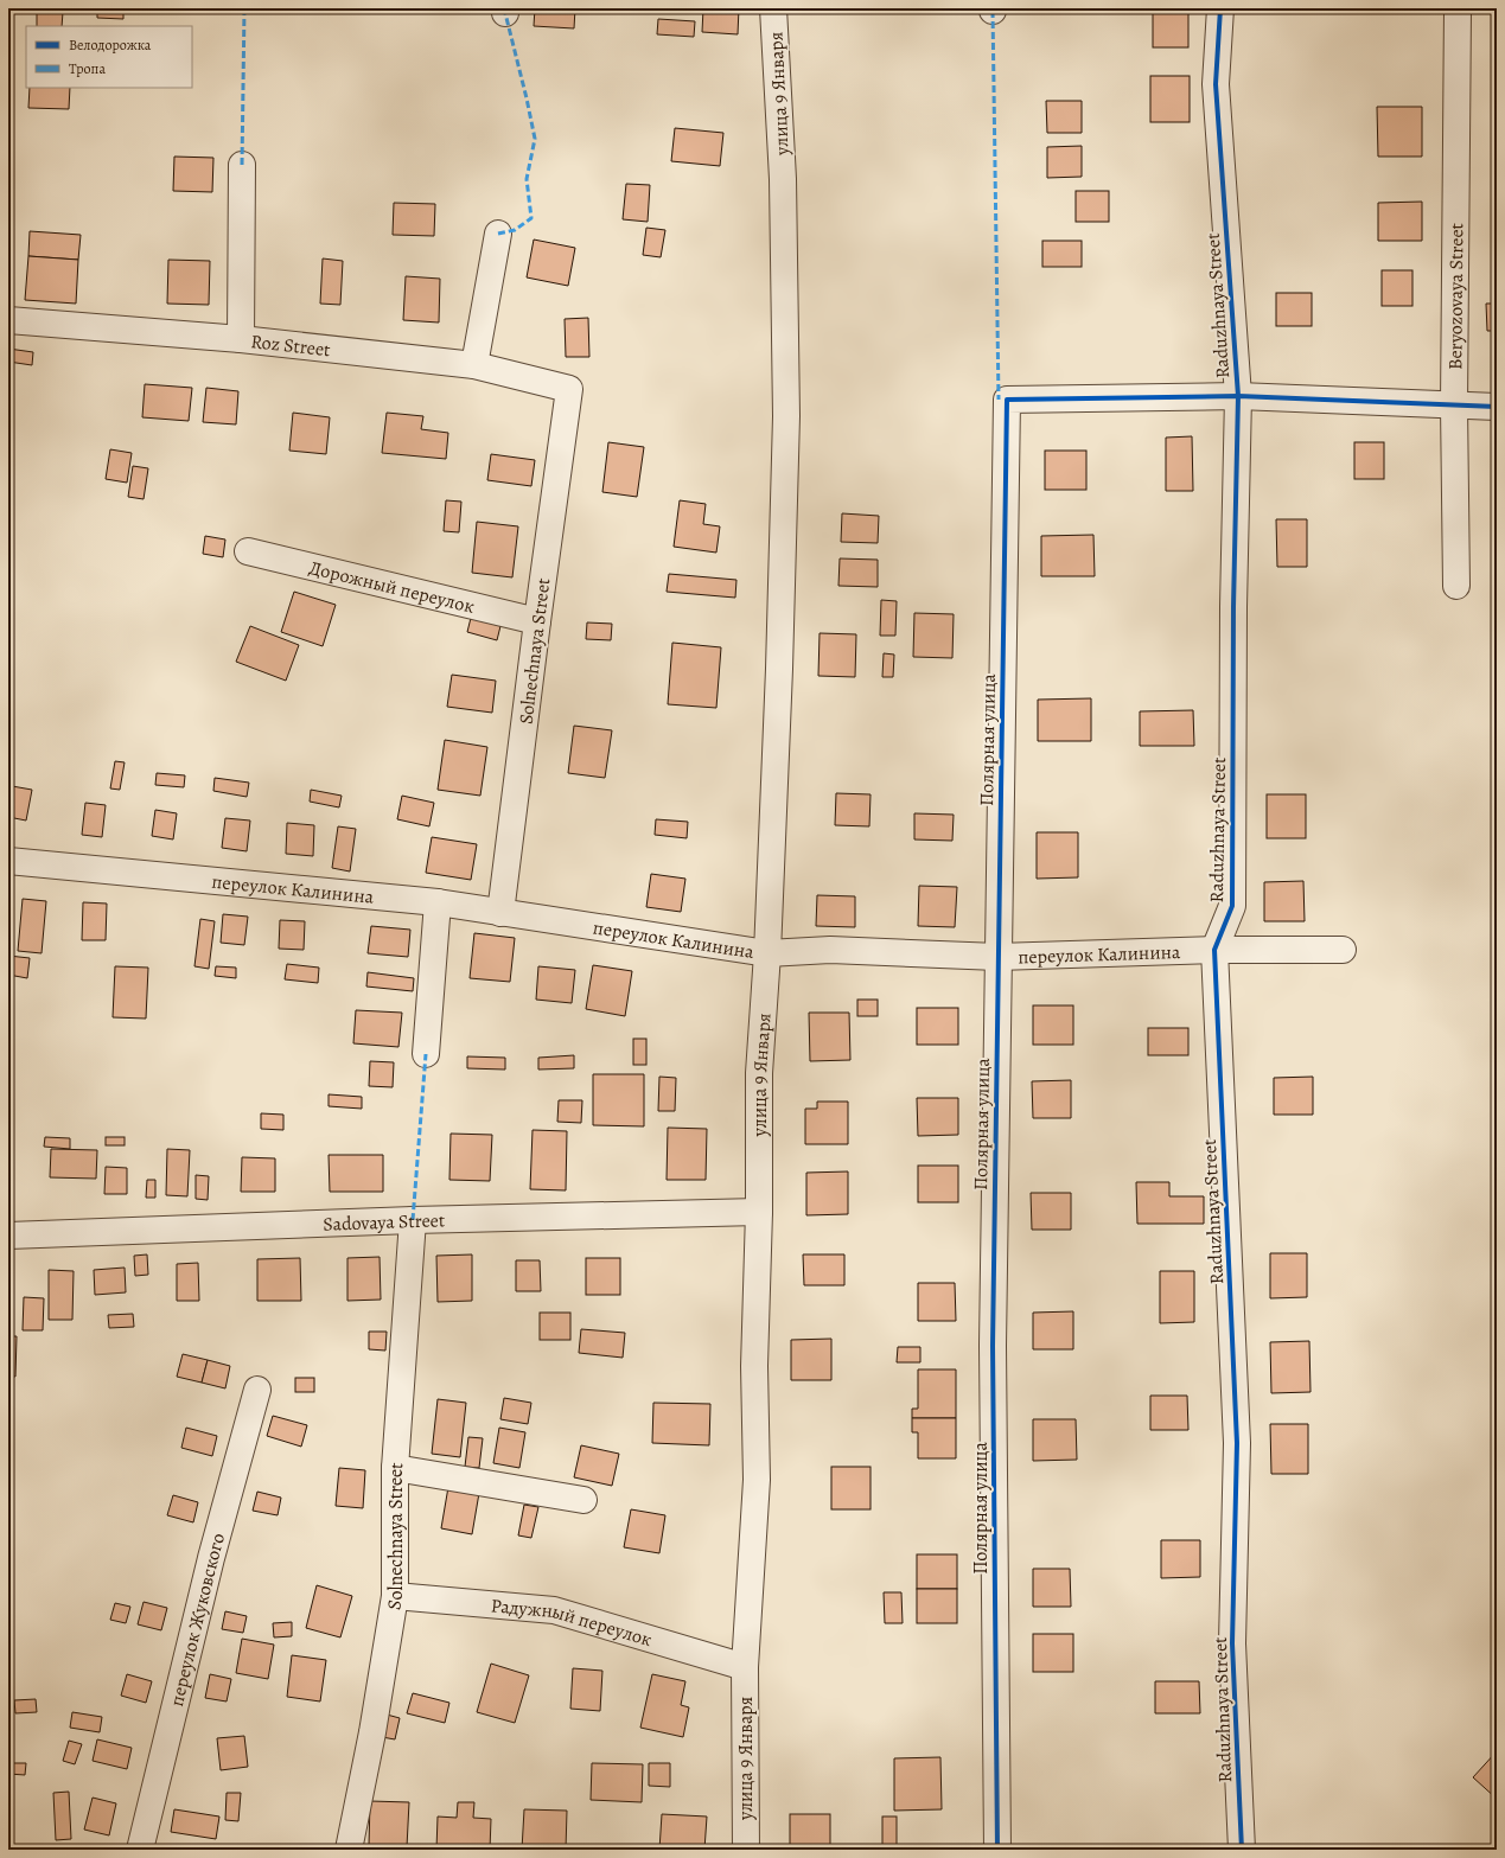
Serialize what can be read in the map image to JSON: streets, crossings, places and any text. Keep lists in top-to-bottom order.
{
  "streets": {
    "street": [
      "улица 9 Января",
      "Beryozovaya Street",
      "Raduzhnaya Street",
      "Roz Street",
      "Дорожный переулок",
      "Solnechnaya Street",
      "Полярная улица",
      "переулок Калинина",
      "Sadovaya Street",
      "переулок Жуковского",
      "Радужный переулок"
    ]
  },
  "crossings": [
    ["улица 9 Января", "переулок Калинина"],
    ["улица 9 Января", "Sadovaya Street"],
    ["улица 9 Января", "Радужный переулок"],
    ["Raduzhnaya Street", "Полярная улица"],
    ["Raduzhnaya Street", "переулок Калинина"],
    ["Roz Street", "Solnechnaya Street"],
    ["Дорожный переулок", "Solnechnaya Street"],
    ["Solnechnaya Street", "переулок Калинина"],
    ["Solnechnaya Street", "Sadovaya Street"],
    ["Solnechnaya Street", "Радужный переулок"],
    ["Полярная улица", "переулок Калинина"]
  ],
  "legend": ["Велодорожка", "Тропа"]
}
